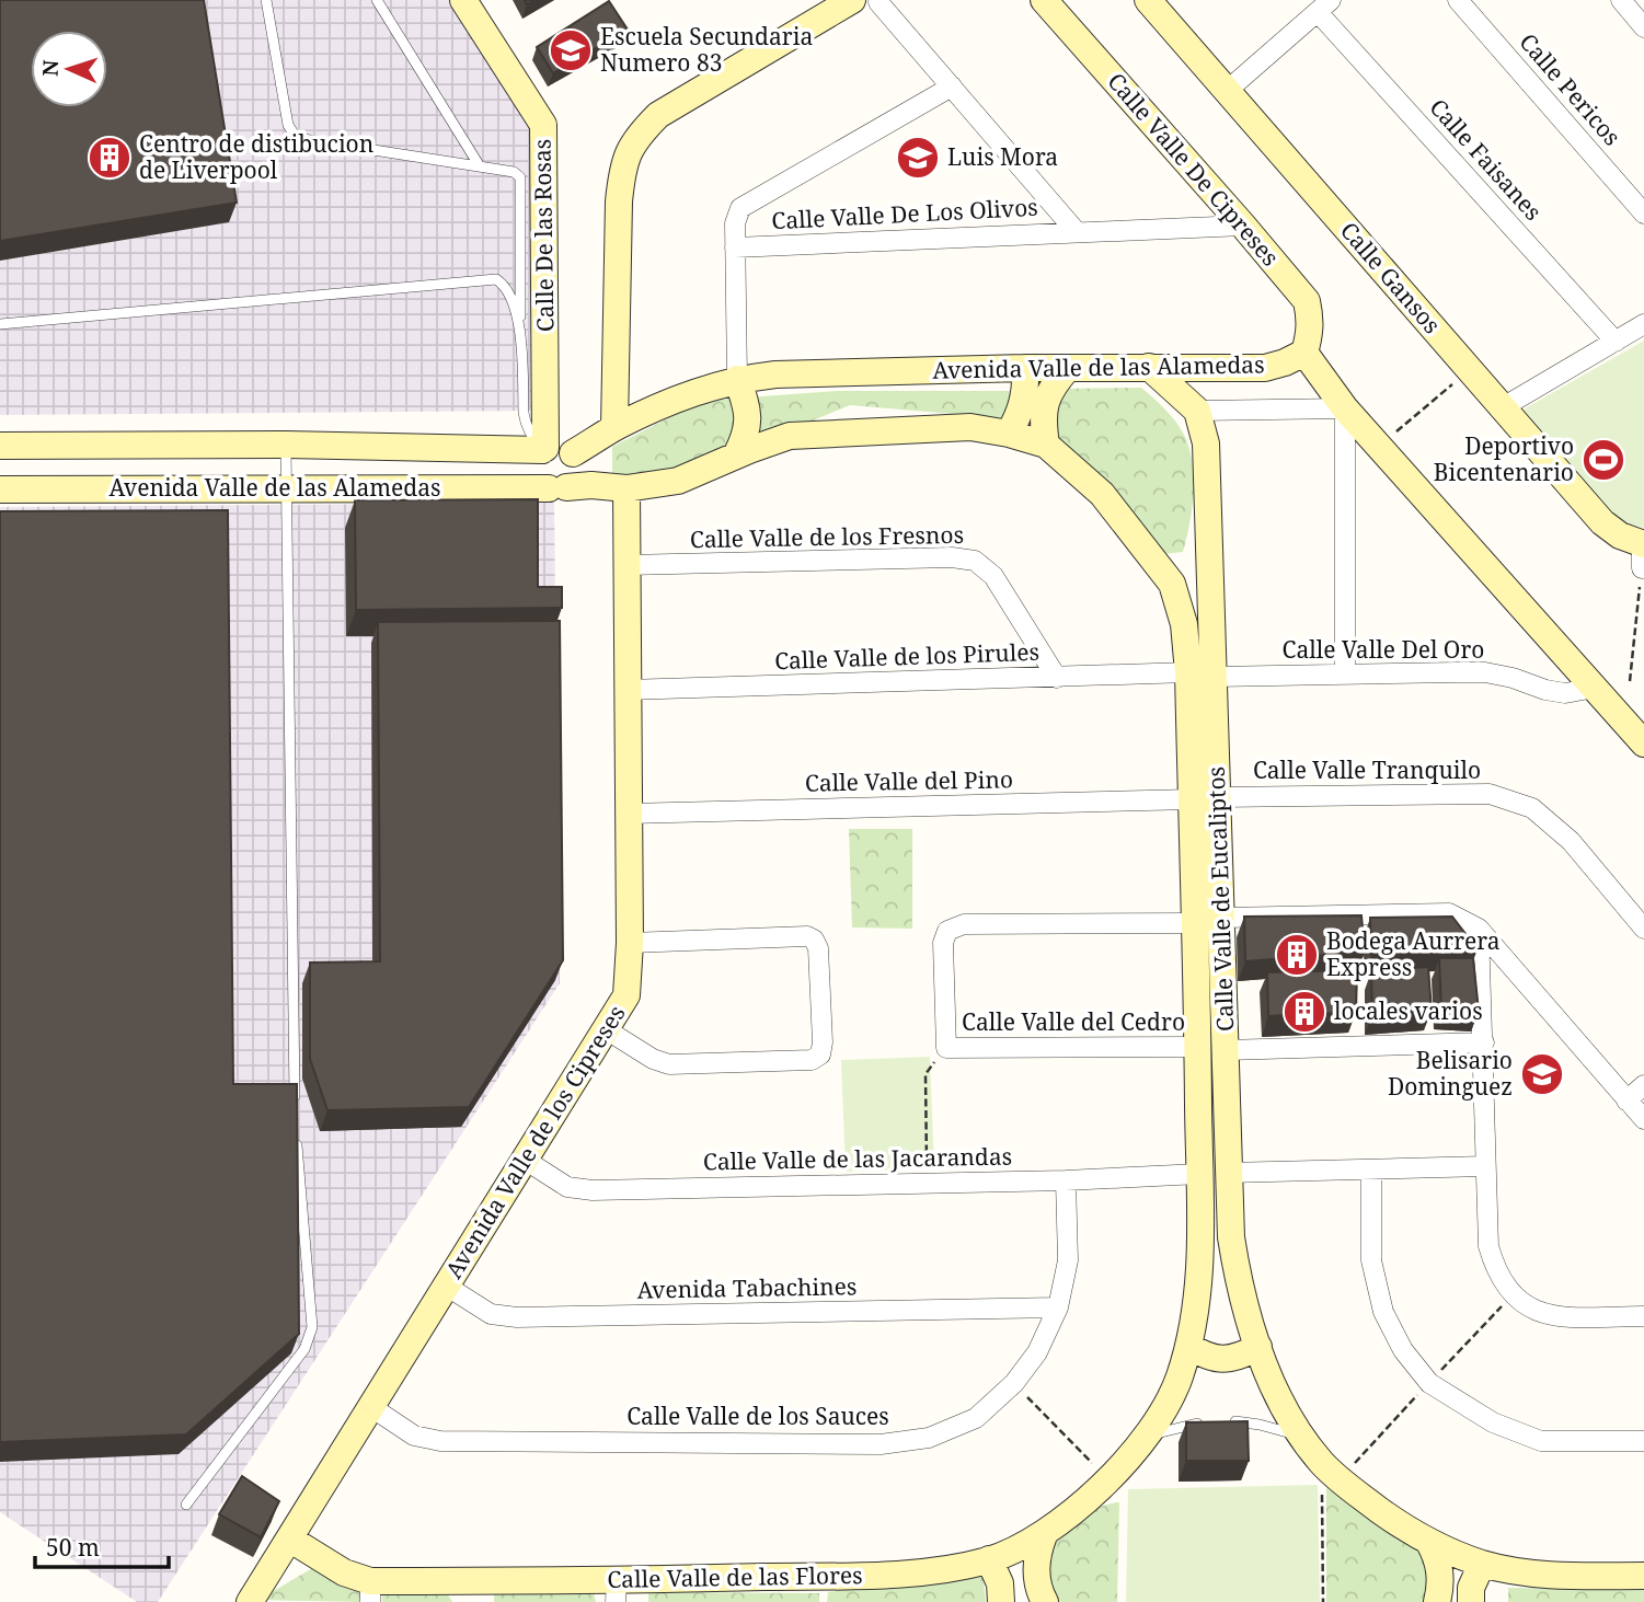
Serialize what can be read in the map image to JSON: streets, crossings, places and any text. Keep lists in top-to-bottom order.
{
  "streets": {
    "street": [
      "Calle Pericos",
      "Calle Faisanes",
      "Calle Valle De Cipreses",
      "Calle Valle De Los Olivos",
      "Calle De las Rosas",
      "Calle Gansos",
      "Avenida Valle de las Alamedas",
      "Calle Valle de los Fresnos",
      "Calle Valle Del Oro",
      "Calle Valle de los Pirules",
      "Calle Valle Tranquilo",
      "Calle Valle del Pino",
      "Calle Valle de Eucaliptos",
      "Calle Valle del Cedro",
      "Avenida Valle de los Cipreses",
      "Calle Valle de las Jacarandas",
      "Avenida Tabachines",
      "Calle Valle de los Sauces",
      "Calle Valle de las Flores"
    ]
  },
  "crossings": [
    ["Calle Valle De Cipreses", "Calle Valle De Los Olivos"],
    ["Calle Valle De Cipreses", "Avenida Valle de las Alamedas"],
    ["Calle De las Rosas", "Avenida Valle de las Alamedas"],
    ["Avenida Valle de las Alamedas", "Calle Valle de Eucaliptos"],
    ["Avenida Valle de las Alamedas", "Avenida Valle de los Cipreses"],
    ["Calle Valle de los Fresnos", "Calle Valle de los Pirules"],
    ["Calle Valle de los Fresnos", "Avenida Valle de los Cipreses"],
    ["Calle Valle Del Oro", "Calle Valle de los Pirules"],
    ["Calle Valle Del Oro", "Calle Valle de Eucaliptos"],
    ["Calle Valle de los Pirules", "Calle Valle de Eucaliptos"],
    ["Calle Valle de los Pirules", "Avenida Valle de los Cipreses"],
    ["Calle Valle Tranquilo", "Calle Valle de Eucaliptos"],
    ["Calle Valle del Pino", "Calle Valle de Eucaliptos"],
    ["Calle Valle del Pino", "Avenida Valle de los Cipreses"],
    ["Calle Valle de Eucaliptos", "Calle Valle del Cedro"],
    ["Calle Valle de Eucaliptos", "Calle Valle de las Jacarandas"],
    ["Calle Valle de Eucaliptos", "Calle Valle de las Flores"],
    ["Avenida Valle de los Cipreses", "Calle Valle de las Jacarandas"],
    ["Avenida Valle de los Cipreses", "Avenida Tabachines"],
    ["Avenida Valle de los Cipreses", "Calle Valle de los Sauces"],
    ["Avenida Valle de los Cipreses", "Calle Valle de las Flores"],
    ["Calle Valle de las Jacarandas", "Calle Valle de los Sauces"],
    ["Avenida Tabachines", "Calle Valle de los Sauces"]
  ],
  "places": {
    "school or university": ["Escuela Secundaria Numero 83", "Luis Mora", "Belisario Dominguez"],
    "building": ["Centro de distibucion de Liverpool", "Bodega Aurrera Express", "locales varios"],
    "sports": ["Deportivo Bicentenario"]
  },
  "scale_bar": "50 m",
  "north": "left"
}
